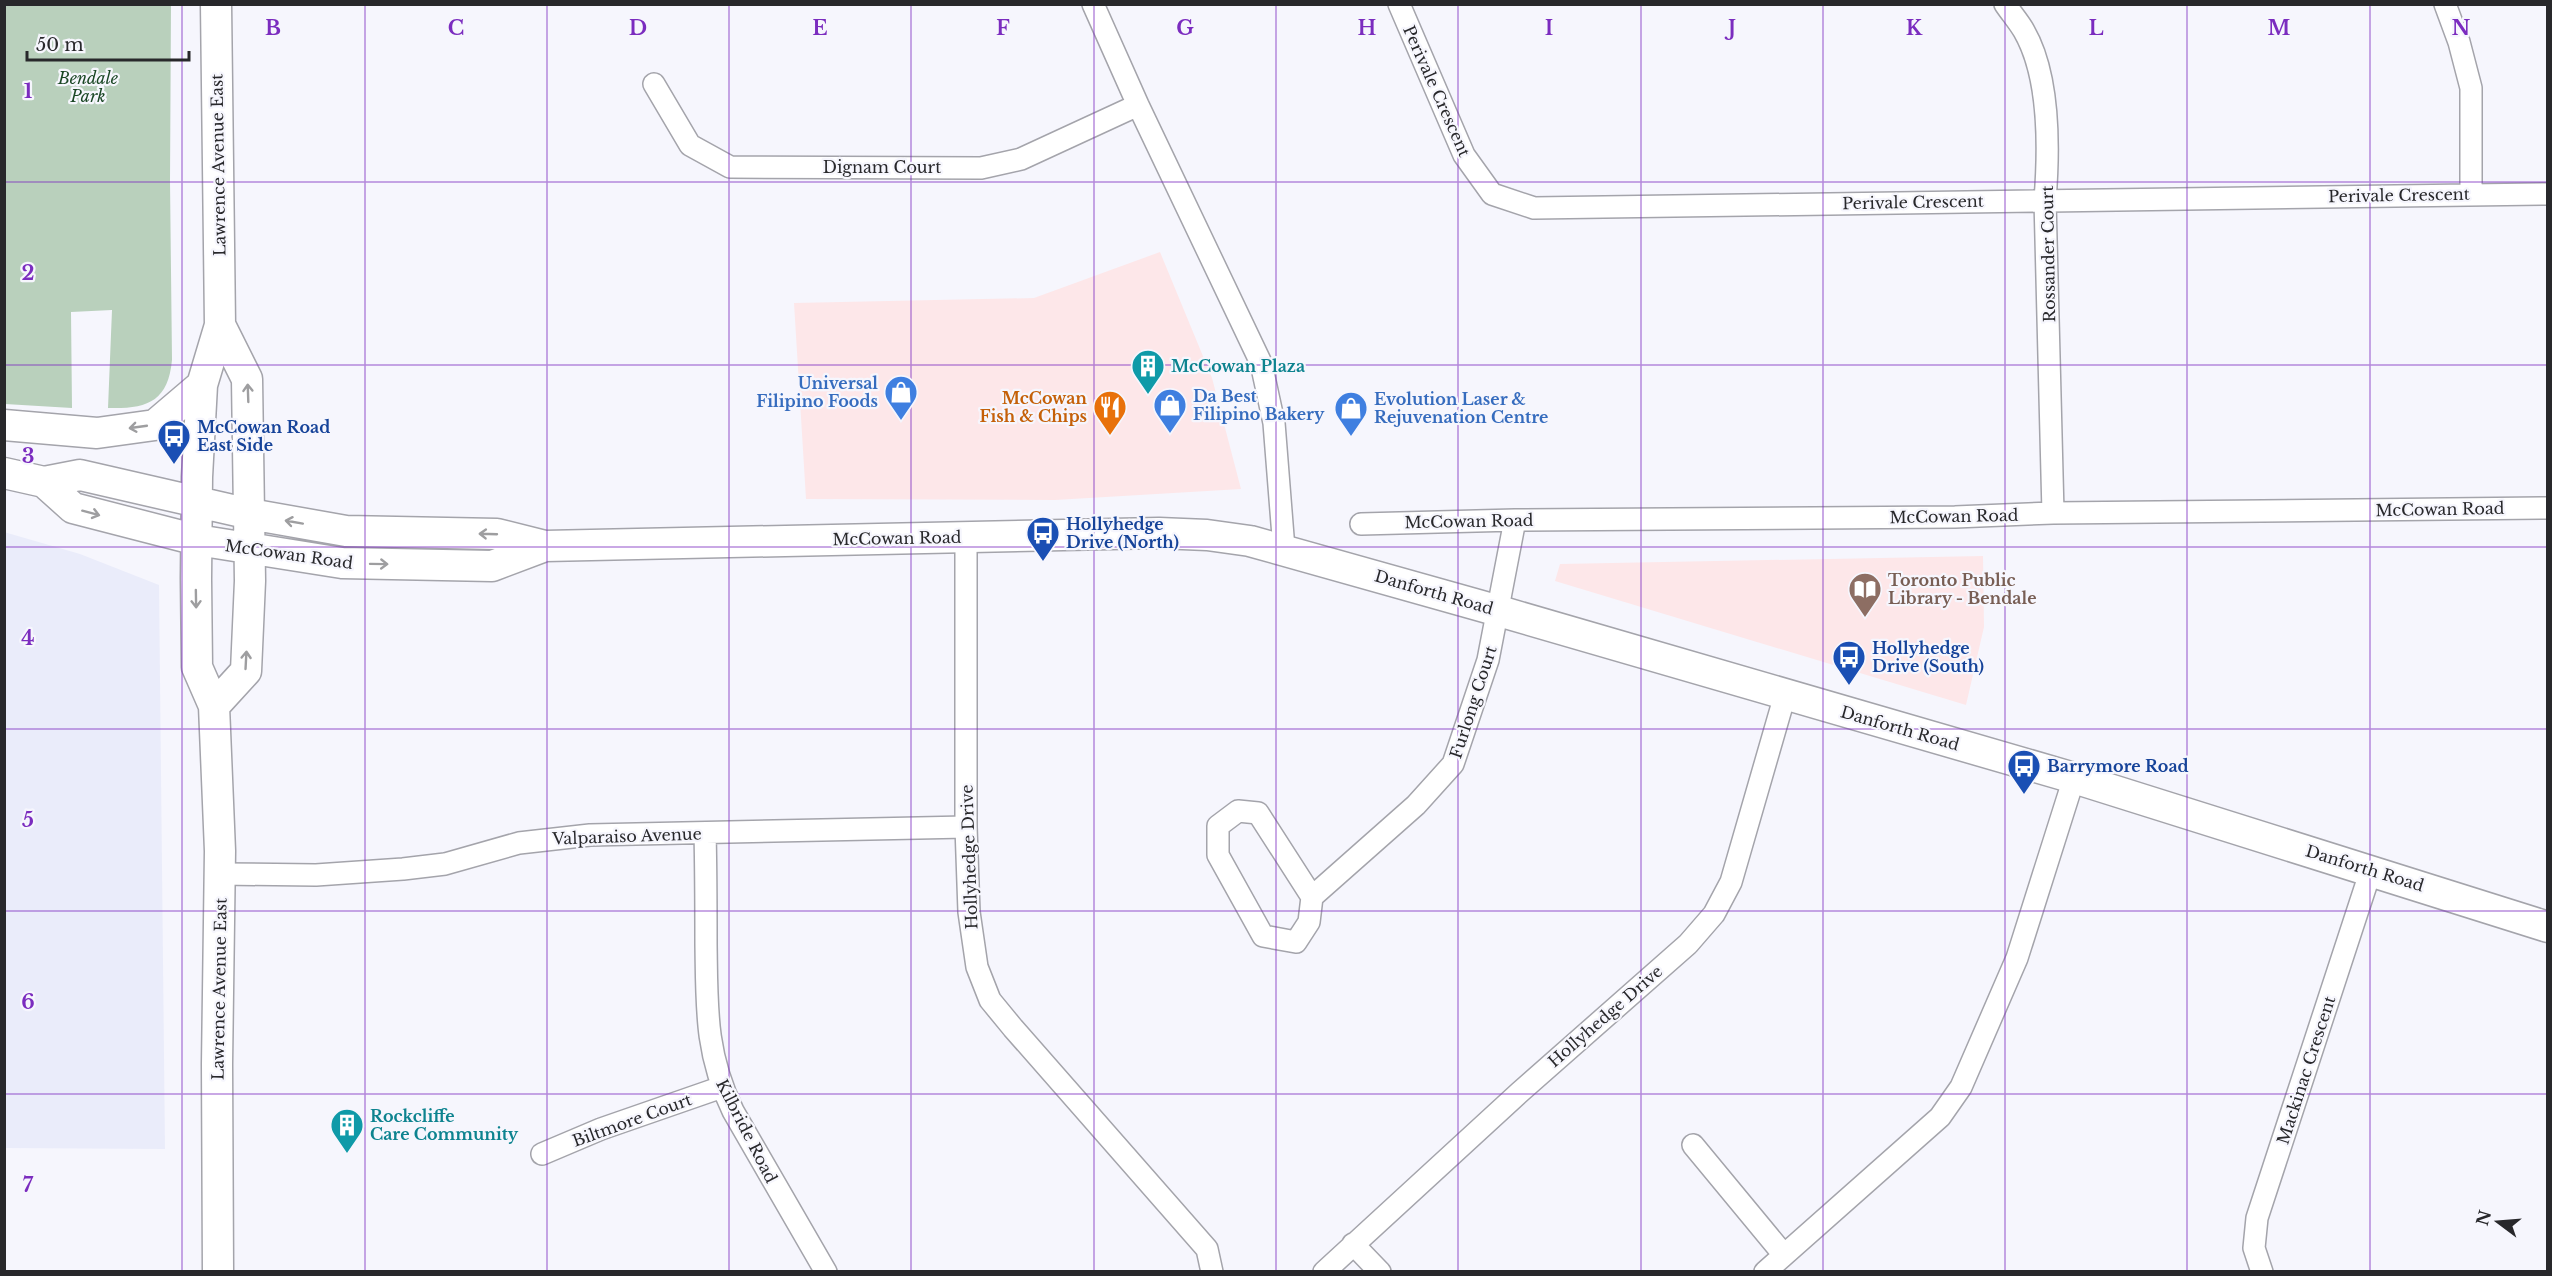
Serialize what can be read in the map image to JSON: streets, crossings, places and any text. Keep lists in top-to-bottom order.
{
  "streets": {
    "main road": ["Lawrence Avenue East", "McCowan Road", "Danforth Road"],
    "street": [
      "Perivale Crescent",
      "Dignam Court",
      "Rossander Court",
      "Furlong Court",
      "Valparaiso Avenue",
      "Hollyhedge Drive",
      "Mackinac Crescent",
      "Biltmore Court",
      "Kilbride Road"
    ]
  },
  "crossings": [
    ["Perivale Crescent", "Rossander Court"],
    ["Lawrence Avenue East", "McCowan Road"],
    ["Lawrence Avenue East", "Valparaiso Avenue"],
    ["Rossander Court", "McCowan Road"],
    ["McCowan Road", "Danforth Road"],
    ["McCowan Road", "Furlong Court"],
    ["McCowan Road", "Hollyhedge Drive"],
    ["Danforth Road", "Furlong Court"],
    ["Danforth Road", "Hollyhedge Drive"],
    ["Danforth Road", "Mackinac Crescent"],
    ["Valparaiso Avenue", "Hollyhedge Drive"],
    ["Valparaiso Avenue", "Kilbride Road"],
    ["Biltmore Court", "Kilbride Road"]
  ],
  "parks": ["Bendale Park"],
  "places": {
    "building": ["McCowan Plaza", "Rockcliffe Care Community"],
    "shop": ["Universal Filipino Foods", "Da Best Filipino Bakery", "Evolution Laser & Rejuvenation Centre"],
    "restaurant": ["McCowan Fish & Chips"],
    "bus stop": [
      "McCowan Road East Side",
      "Hollyhedge Drive (North)",
      "Hollyhedge Drive (South)",
      "Barrymore Road"
    ],
    "library": ["Toronto Public Library - Bendale"]
  },
  "scale_bar": "50 m",
  "north": "left",
  "grid": {
    "columns": [
      "B",
      "C",
      "D",
      "E",
      "F",
      "G",
      "H",
      "I",
      "J",
      "K",
      "L",
      "M",
      "N"
    ],
    "rows": [
      "1",
      "2",
      "3",
      "4",
      "5",
      "6",
      "7"
    ]
  }
}
